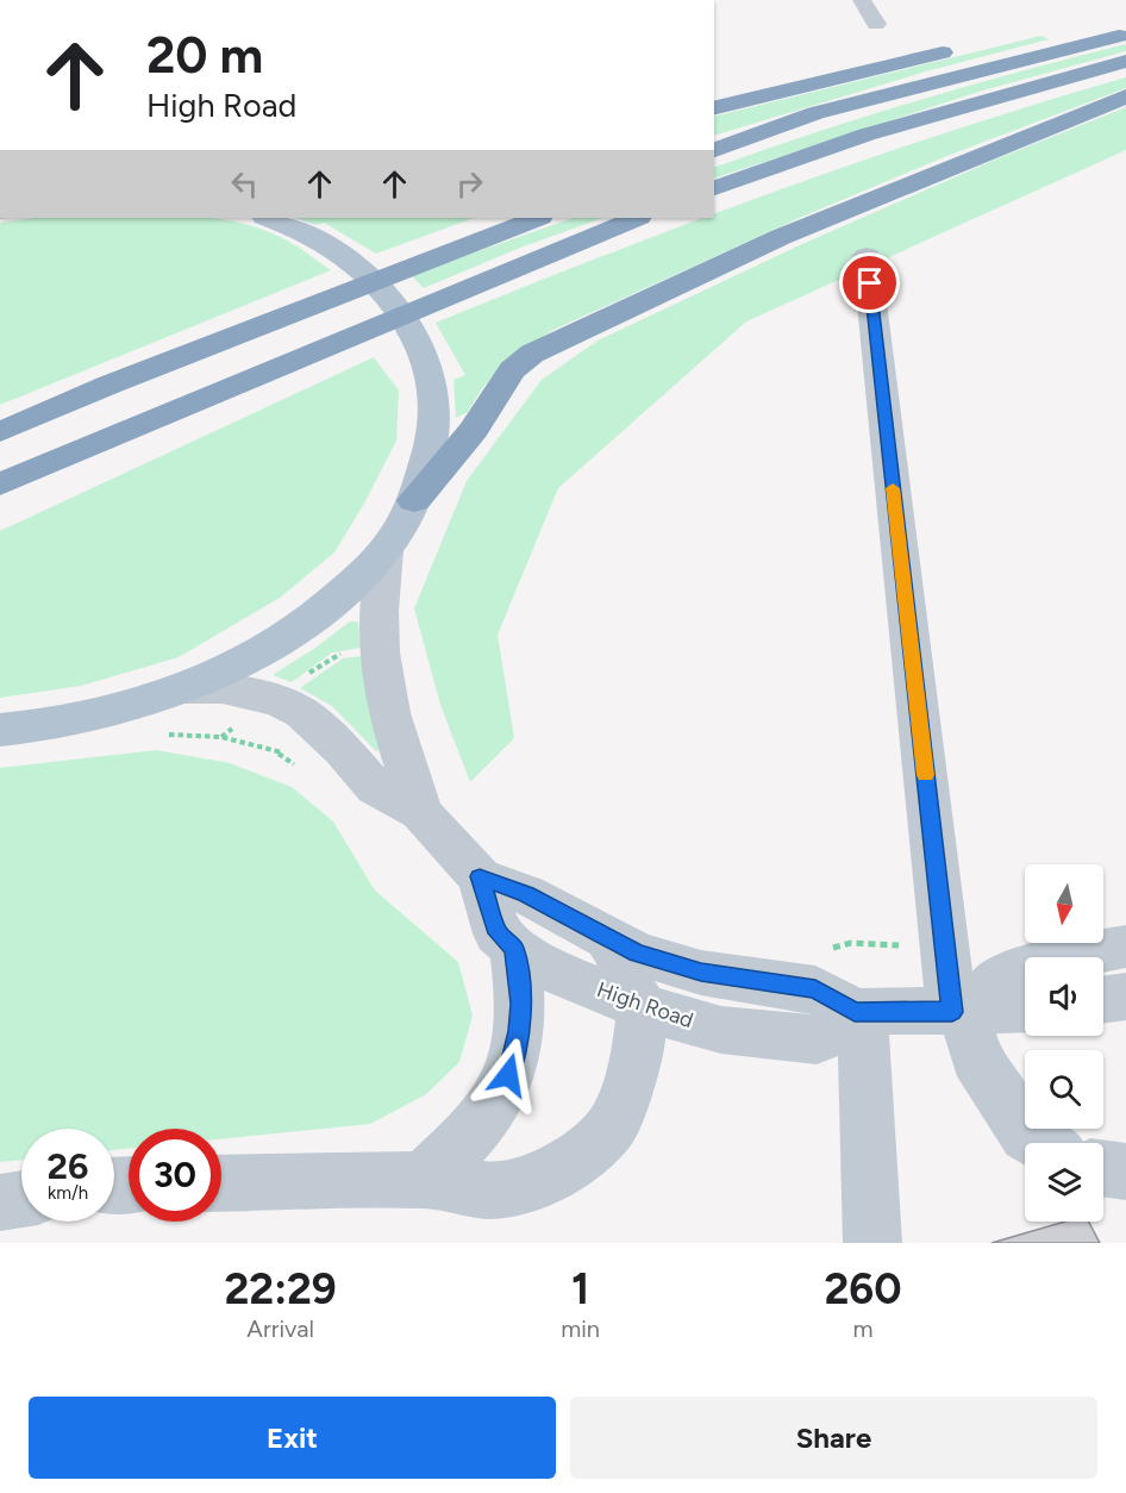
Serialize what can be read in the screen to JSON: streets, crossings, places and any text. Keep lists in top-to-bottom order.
{
  "streets": {
    "street": ["High Road"]
  },
  "north": "bottom",
  "page": {
    "turn": ["20 m", "High Road"],
    "speed": "26 km/h",
    "limit": "30",
    "eta": [
      "22:29",
      "Arrival",
      "1",
      "min",
      "260",
      "m"
    ],
    "buttons": ["Exit", "Share"]
  }
}
